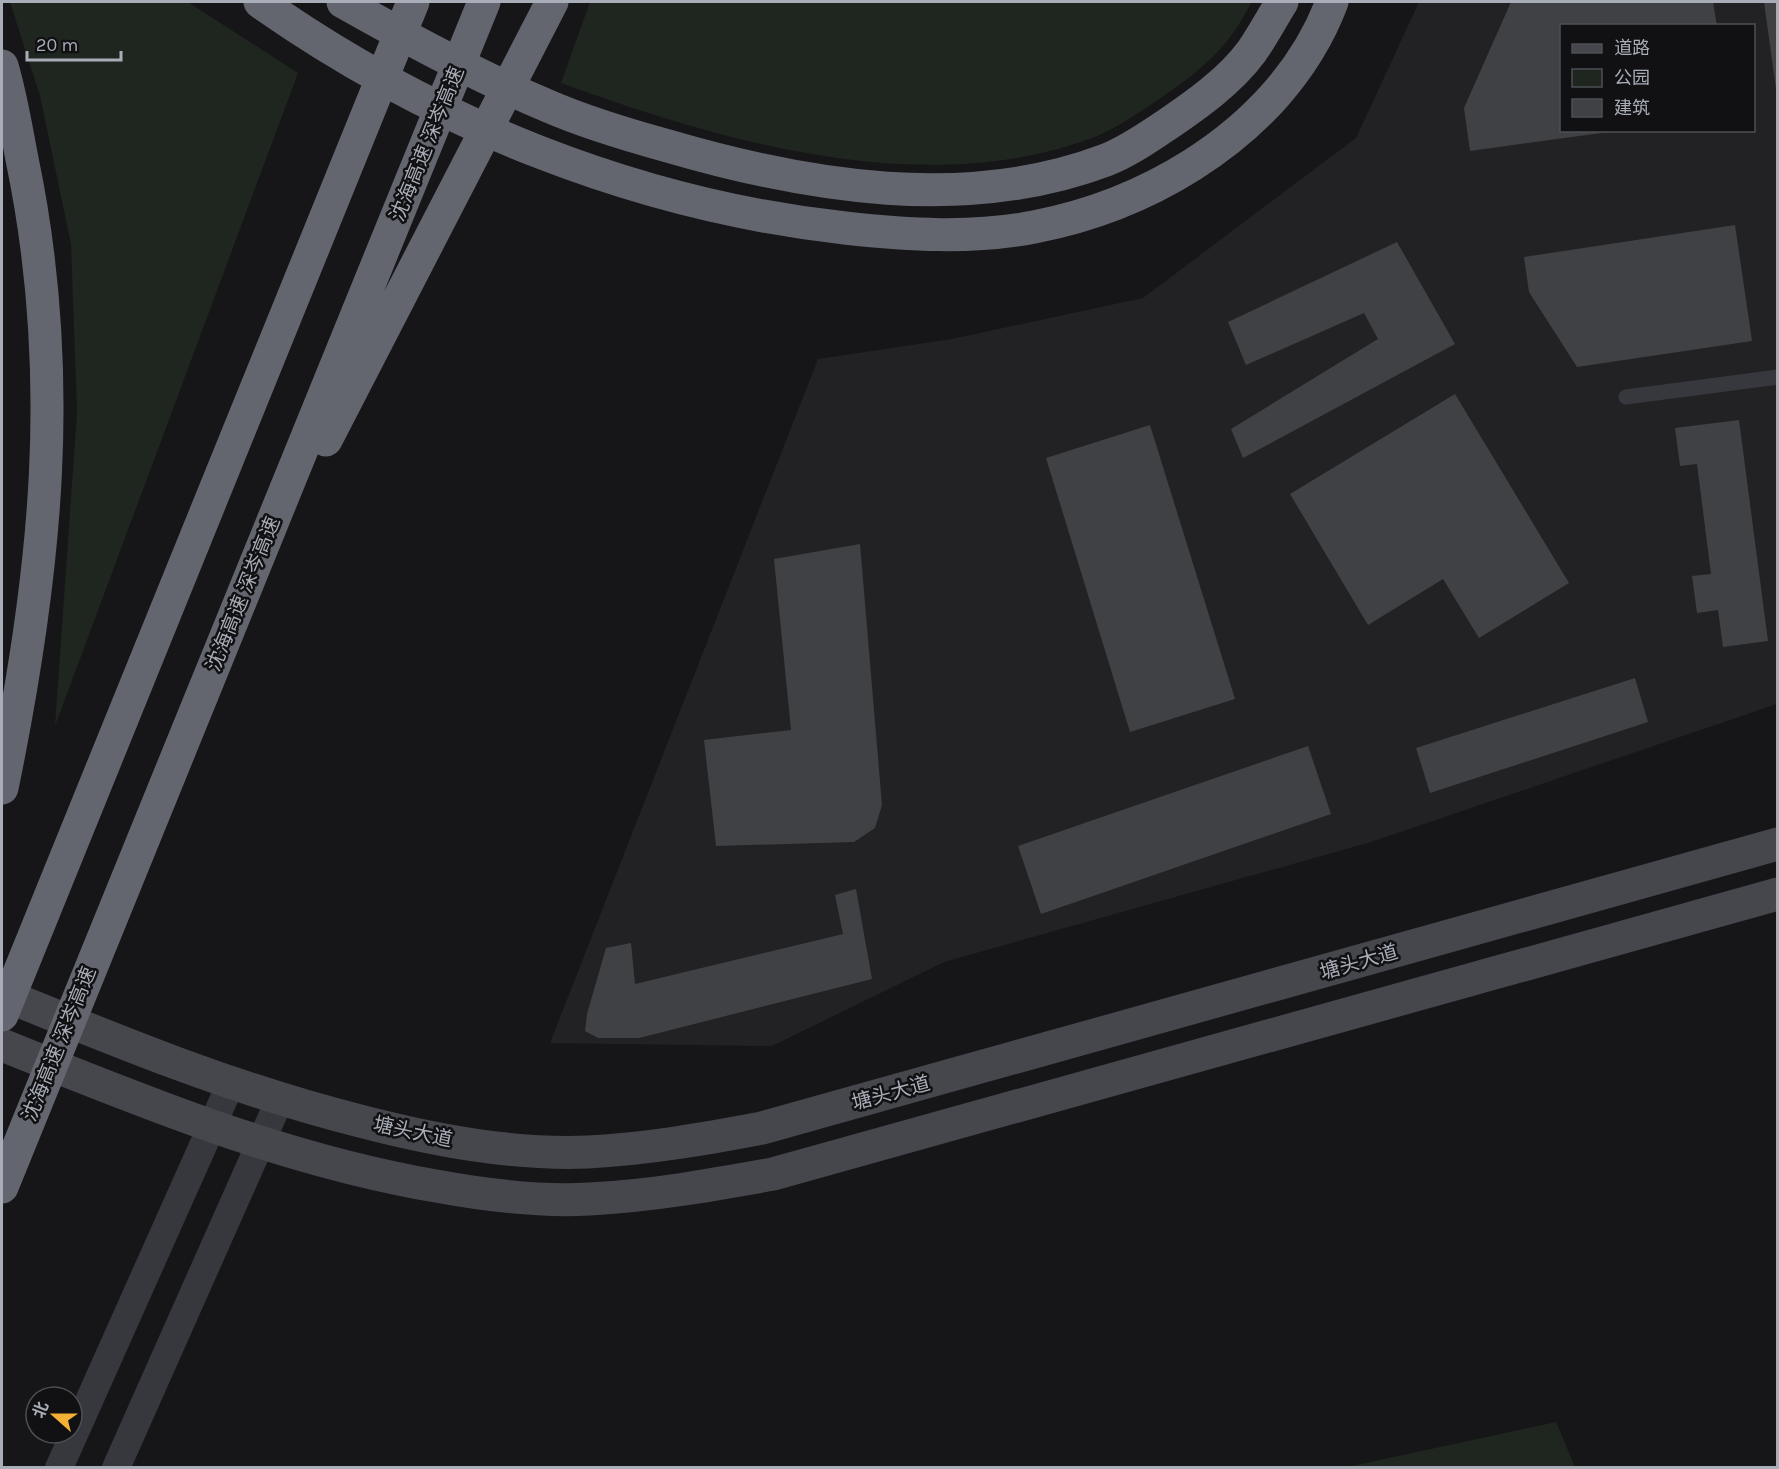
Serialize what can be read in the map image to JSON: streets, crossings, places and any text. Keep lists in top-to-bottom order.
{
  "streets": {
    "highway": ["沈海高速 深岑高速"],
    "main road": ["塘头大道"]
  },
  "legend": ["道路", "公园", "建筑"],
  "scale_bar": "20 m",
  "north": "left"
}
